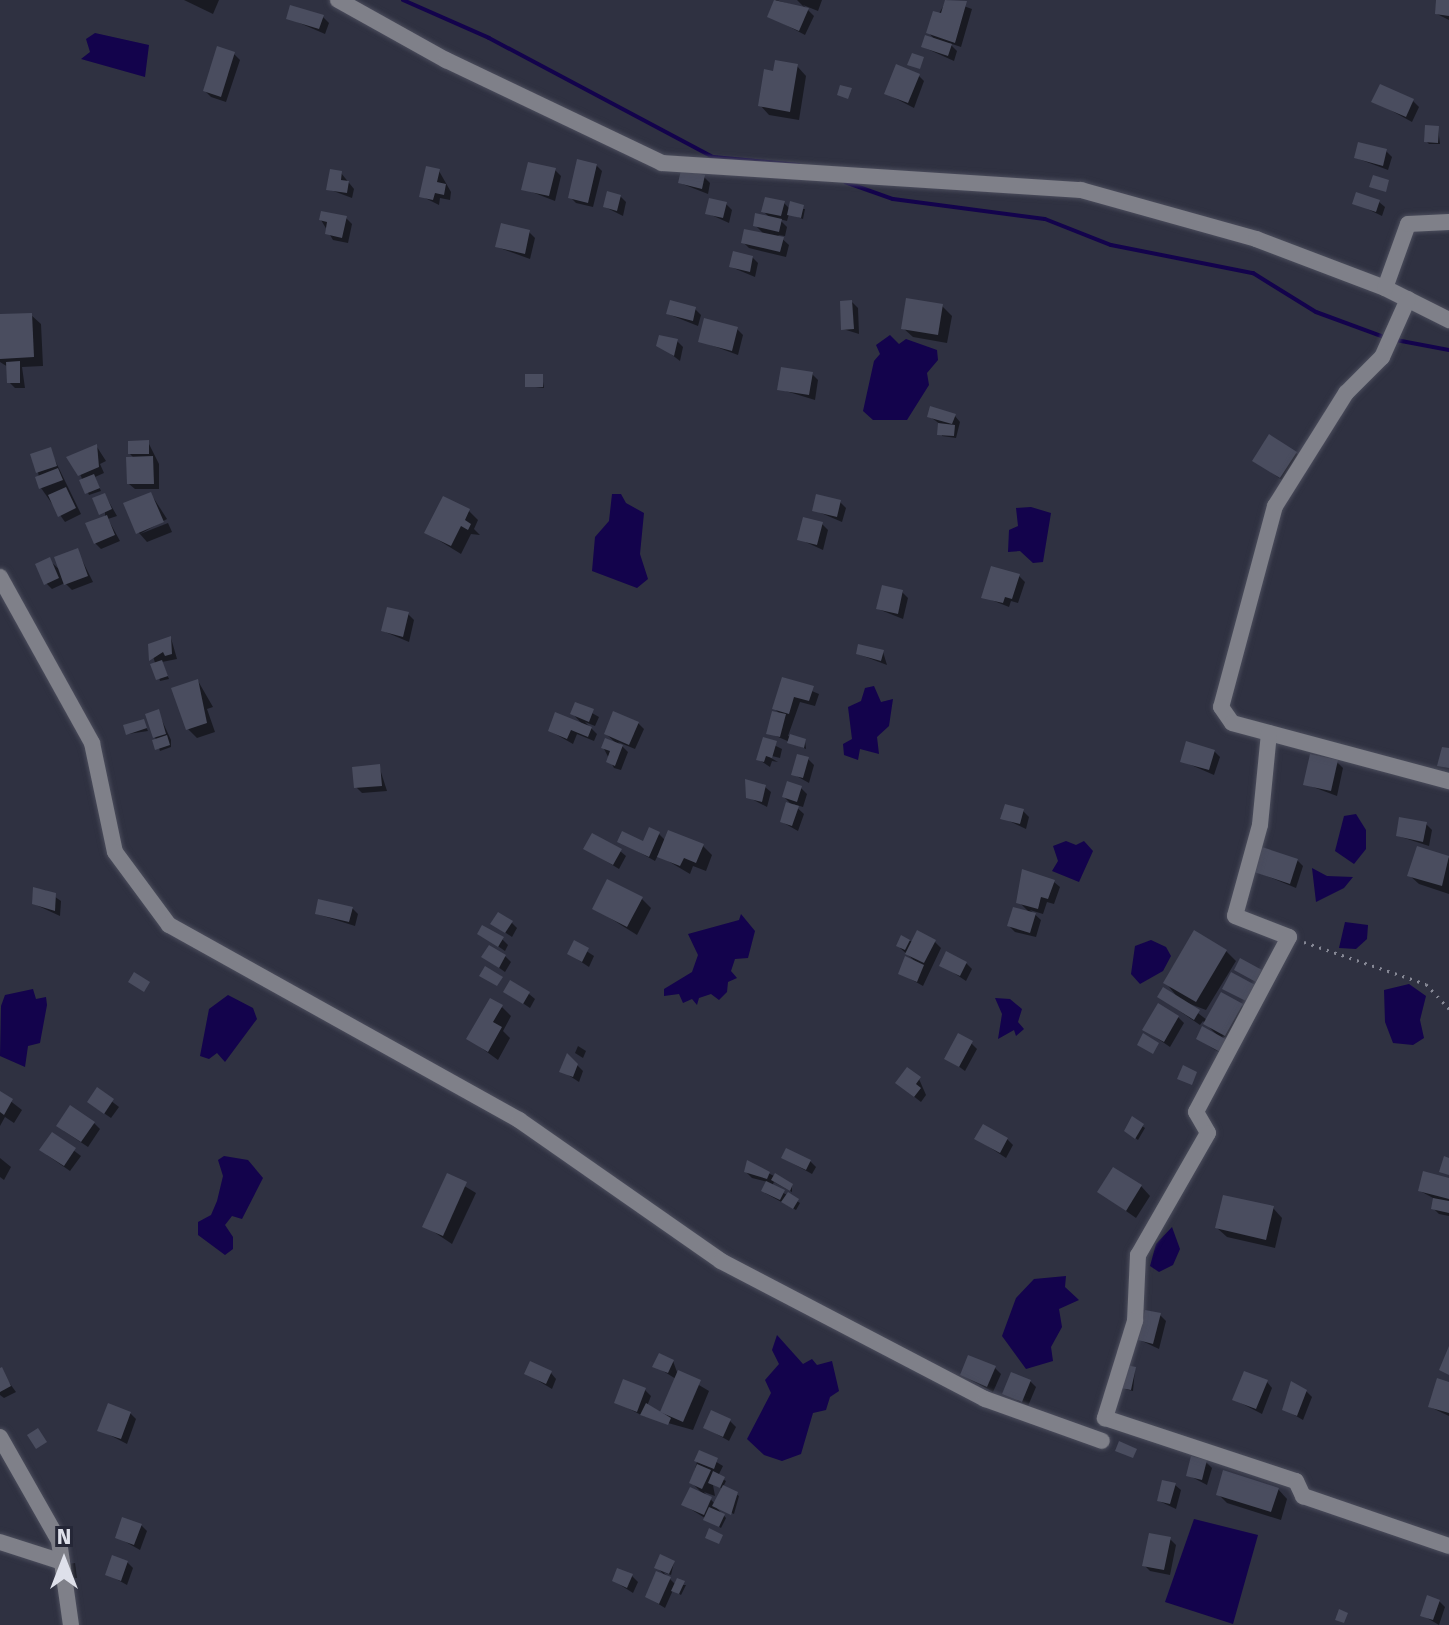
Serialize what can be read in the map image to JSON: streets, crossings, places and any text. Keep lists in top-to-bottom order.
{
  "north": "top"
}
